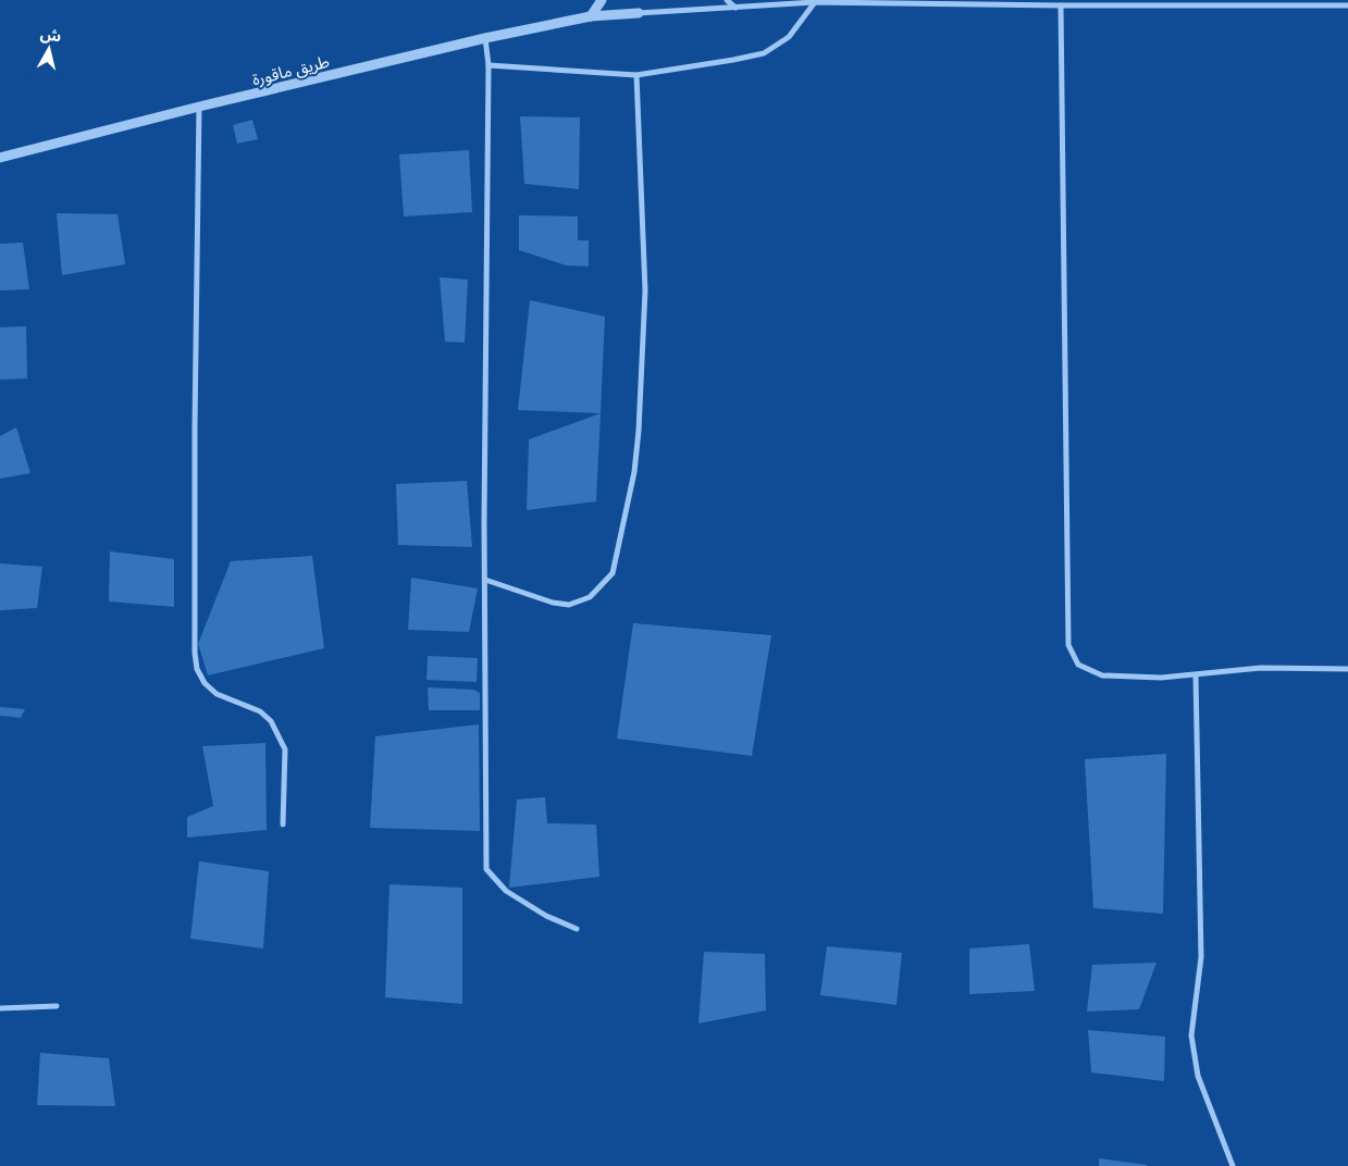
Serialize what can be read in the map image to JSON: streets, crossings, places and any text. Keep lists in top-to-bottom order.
{
  "streets": {
    "street": ["طريق ماقورة"]
  },
  "north": "top"
}
